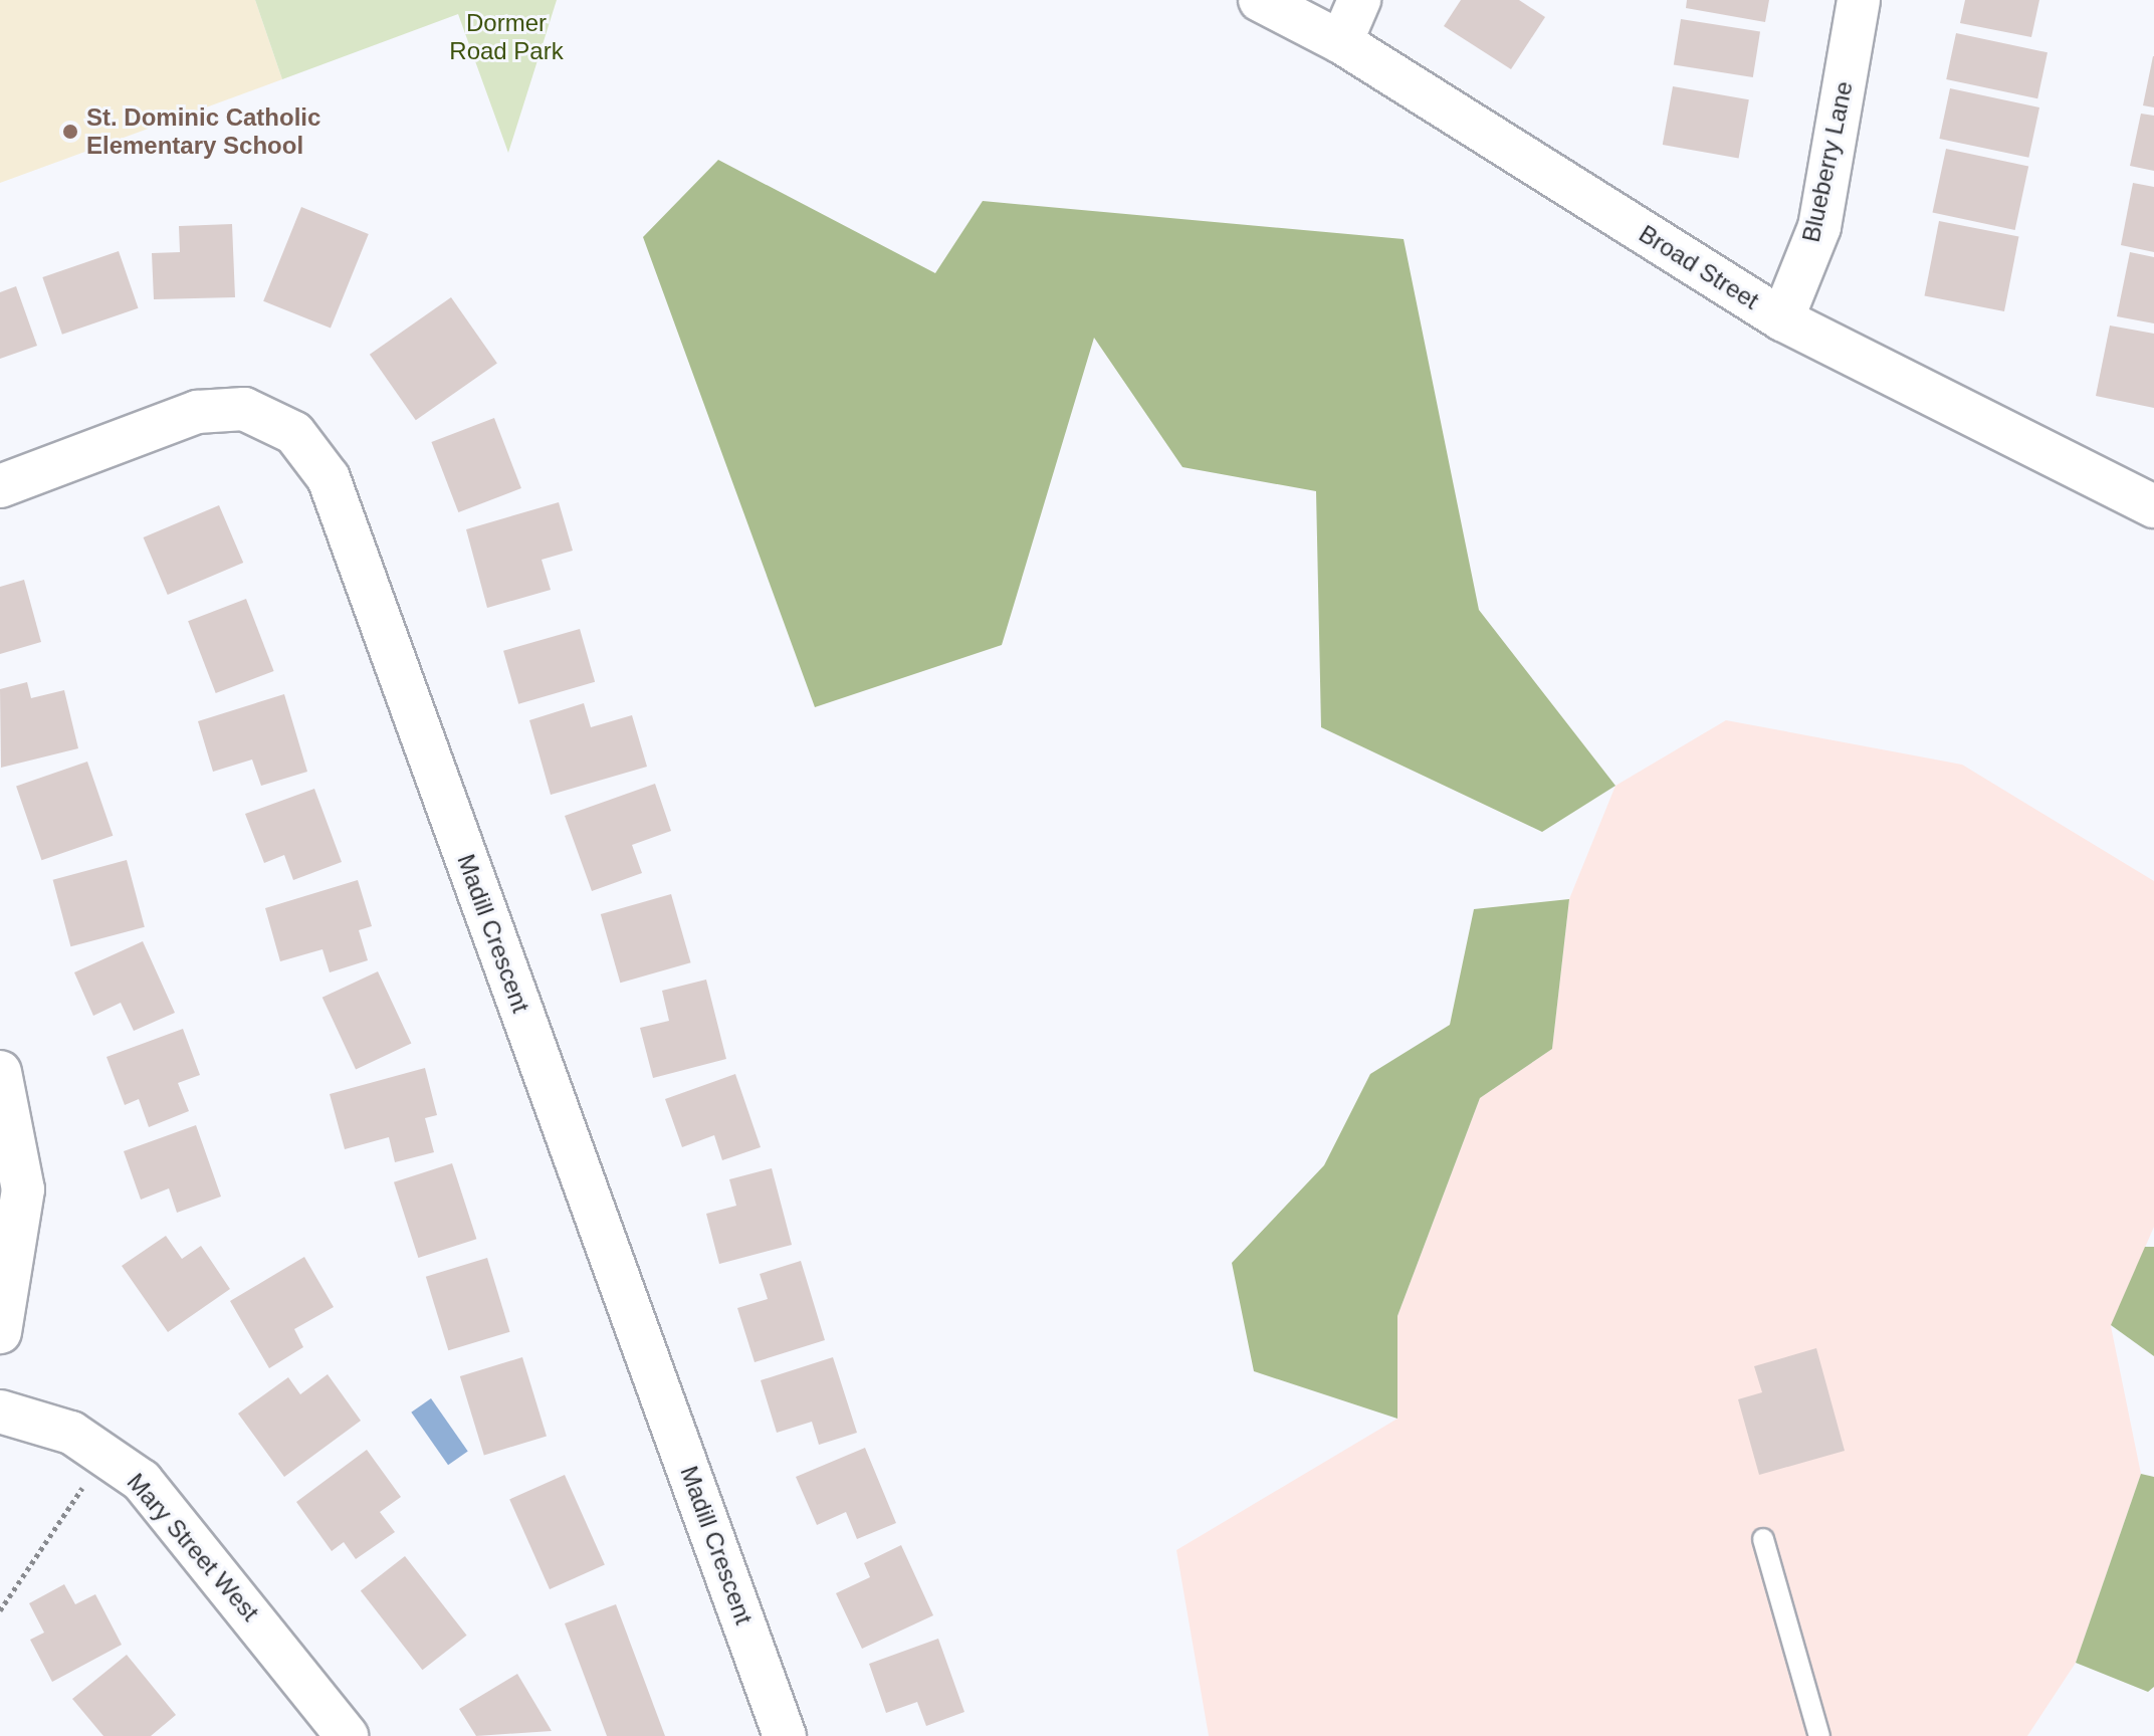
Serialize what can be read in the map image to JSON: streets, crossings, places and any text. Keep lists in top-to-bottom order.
{
  "streets": {
    "street": [
      "Blueberry Lane",
      "Broad Street",
      "Madill Crescent",
      "Mary Street West"
    ]
  },
  "crossings": [
    ["Blueberry Lane", "Broad Street"]
  ],
  "parks": ["Dormer Road Park"],
  "places": ["St. Dominic Catholic Elementary School"]
}
